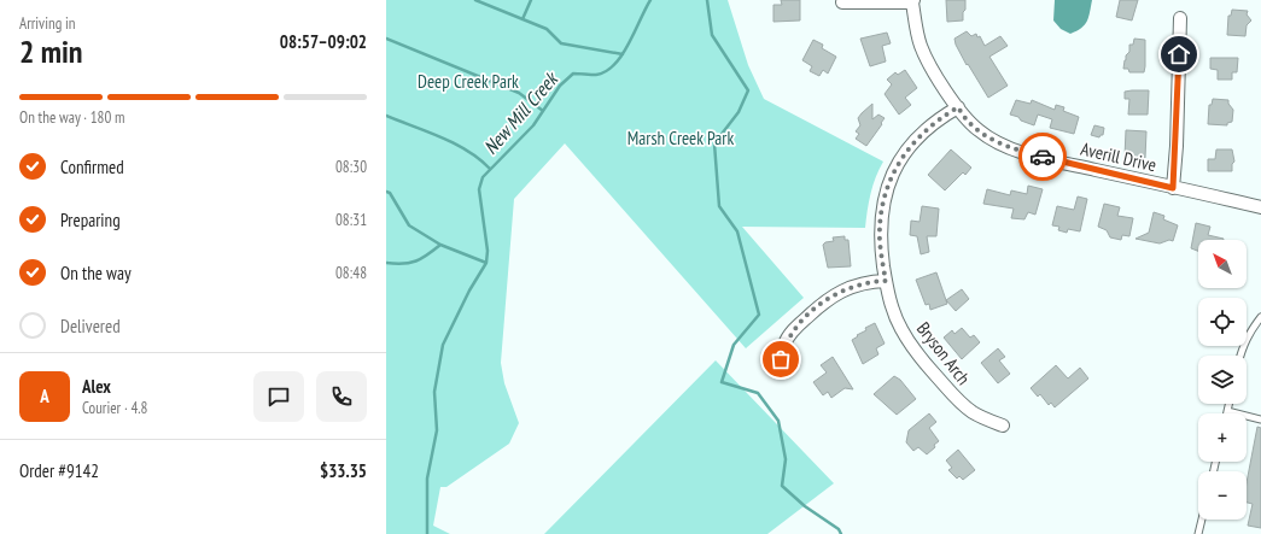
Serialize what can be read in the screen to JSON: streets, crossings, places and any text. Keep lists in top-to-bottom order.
{
  "streets": {
    "street": ["Averill Drive", "Bryson Arch"]
  },
  "crossings": [
    ["Averill Drive", "Bryson Arch"]
  ],
  "water": ["New Mill Creek"],
  "parks": ["Deep Creek Park", "Marsh Creek Park"],
  "north": "top left",
  "page": {
    "heading": ["2 min", "Arriving in", "08:57–09:02"],
    "panel": [
      "Alex",
      "Courier · 4.8",
      "Order #9142",
      "$33.35"
    ],
    "bar": "On the way · 180 m",
    "list": [
      ["Confirmed", "08:30"],
      ["Preparing", "08:31"],
      ["On the way", "08:48"],
      "Delivered"
    ],
    "map_buttons": ["+", "−"],
    "round": "A"
  }
}
